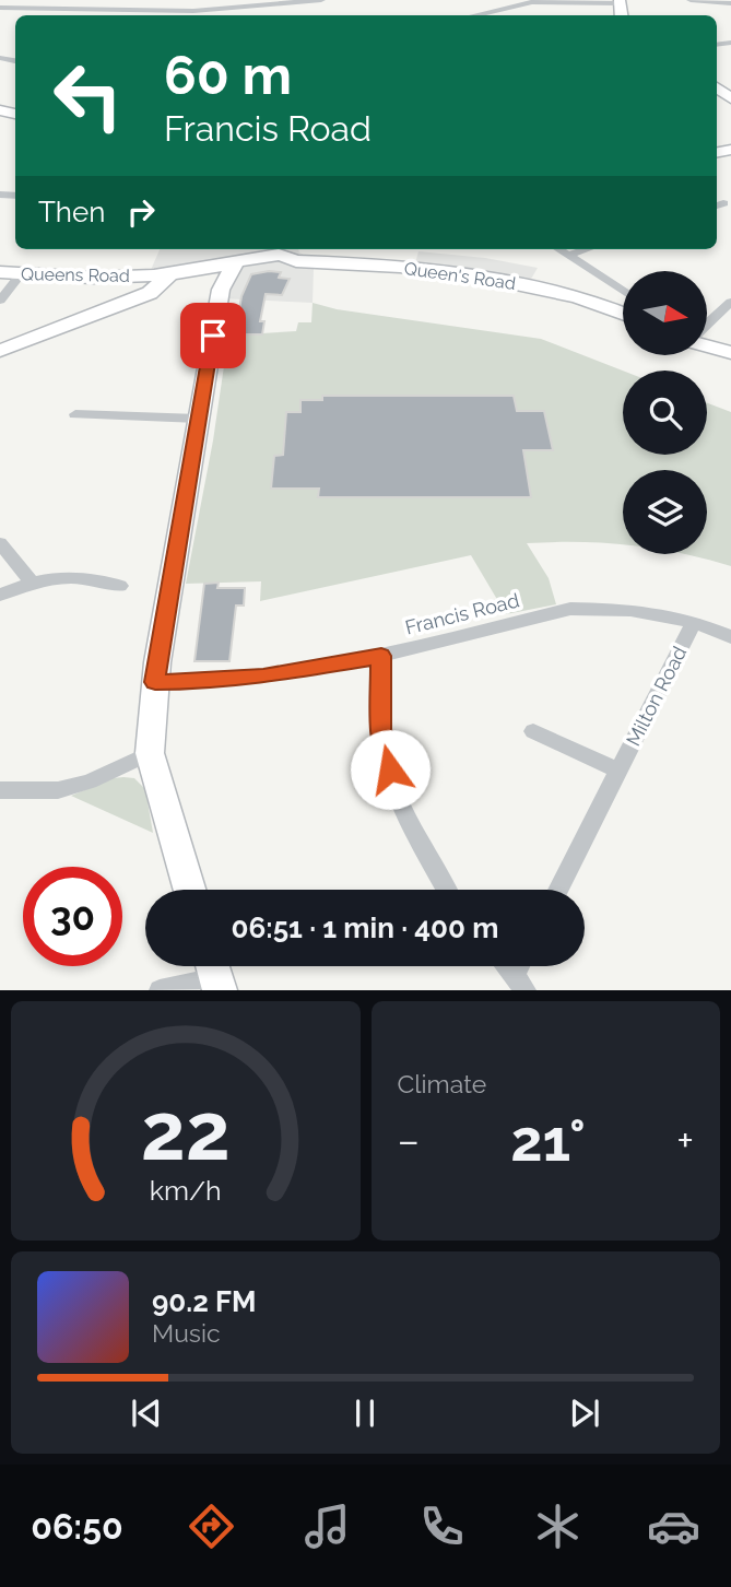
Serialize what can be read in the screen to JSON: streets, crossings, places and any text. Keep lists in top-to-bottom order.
{
  "streets": {
    "street": [
      "Queens Road",
      "Queen's Road",
      "Francis Road",
      "Milton Road"
    ]
  },
  "crossings": [
    ["Francis Road", "Milton Road"]
  ],
  "north": "right",
  "page": {
    "turn": ["60 m", "Francis Road"],
    "then": "Then",
    "limit": "30",
    "trip": "06:51 · 1 min · 400 m",
    "tile": "Climate",
    "heat": ["−", "21°", "+"],
    "song": ["90.2 FM", "Music"],
    "tabs": "06:50",
    "gauge": ["22", "km/h"]
  }
}
